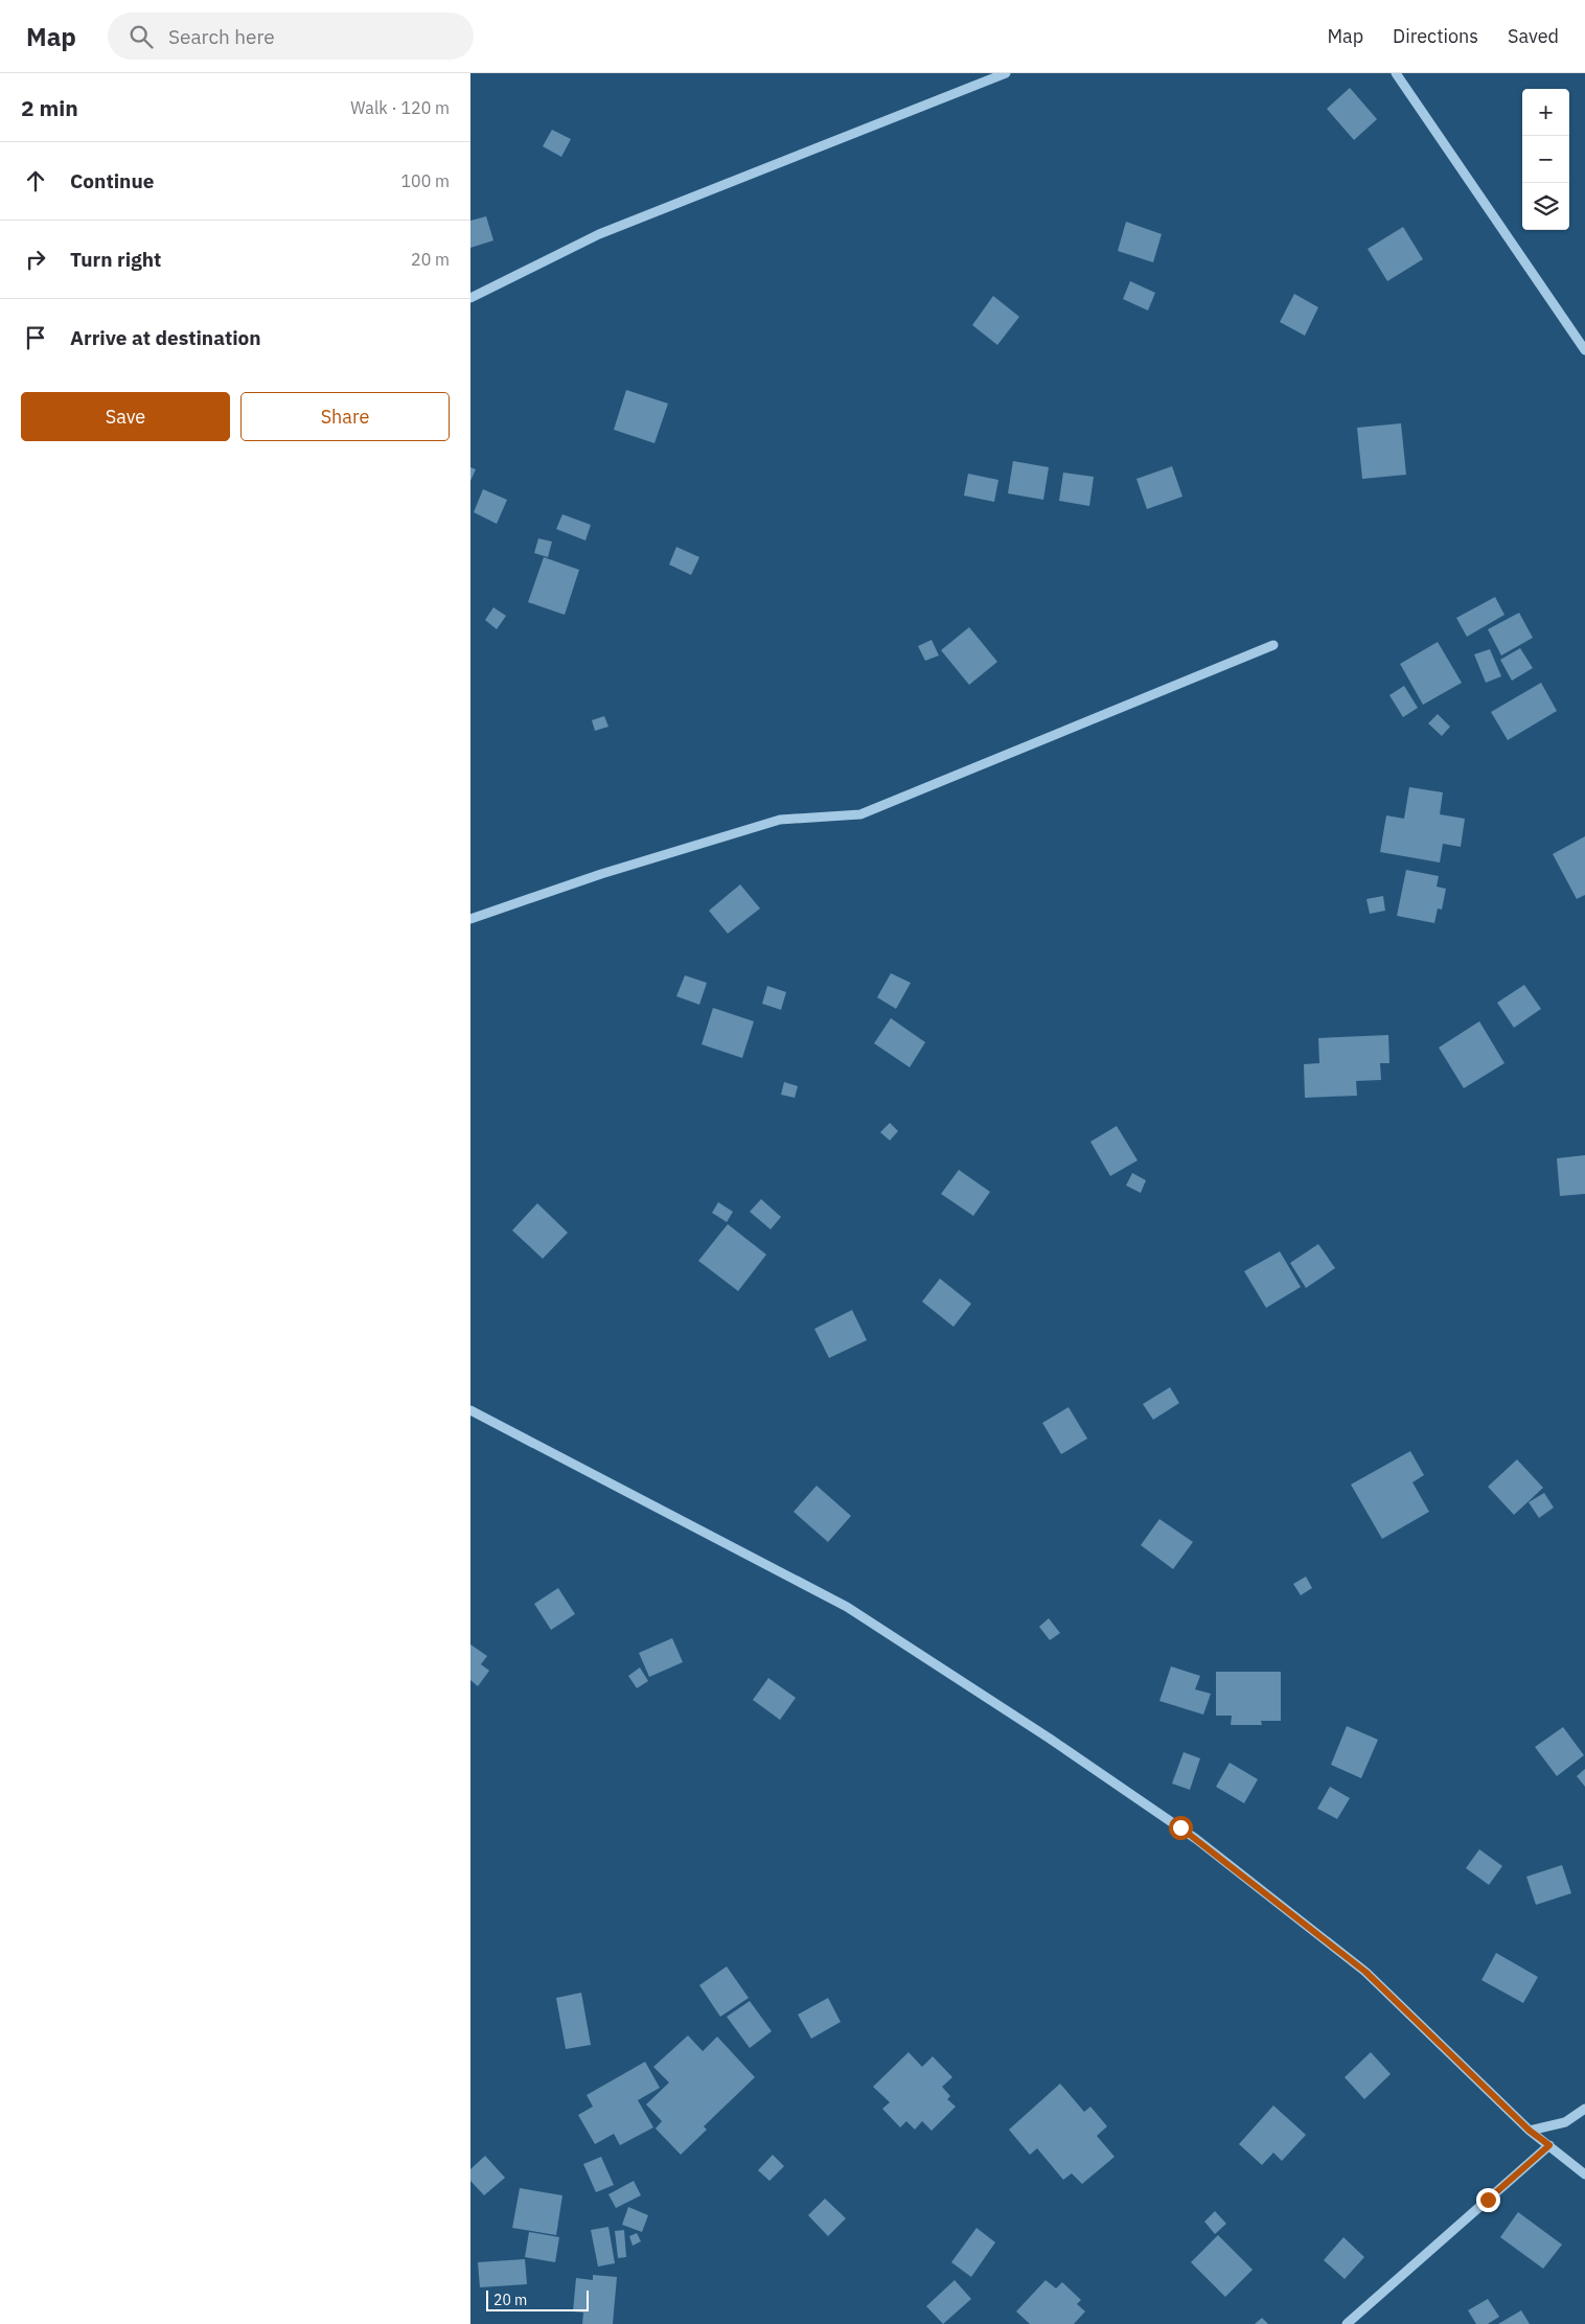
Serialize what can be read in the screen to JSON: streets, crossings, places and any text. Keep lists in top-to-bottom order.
{
  "scale_bar": "20 m",
  "page": {
    "header": "Map",
    "search": "Search here",
    "nav": ["Map", "Directions", "Saved"],
    "heading": ["2 min", "Walk · 120 m"],
    "map_buttons": ["+", "−"],
    "list": [
      ["Continue", "100 m"],
      ["Turn right", "20 m"],
      "Arrive at destination"
    ],
    "buttons": ["Save", "Share"],
    "scale": "20 m"
  }
}
